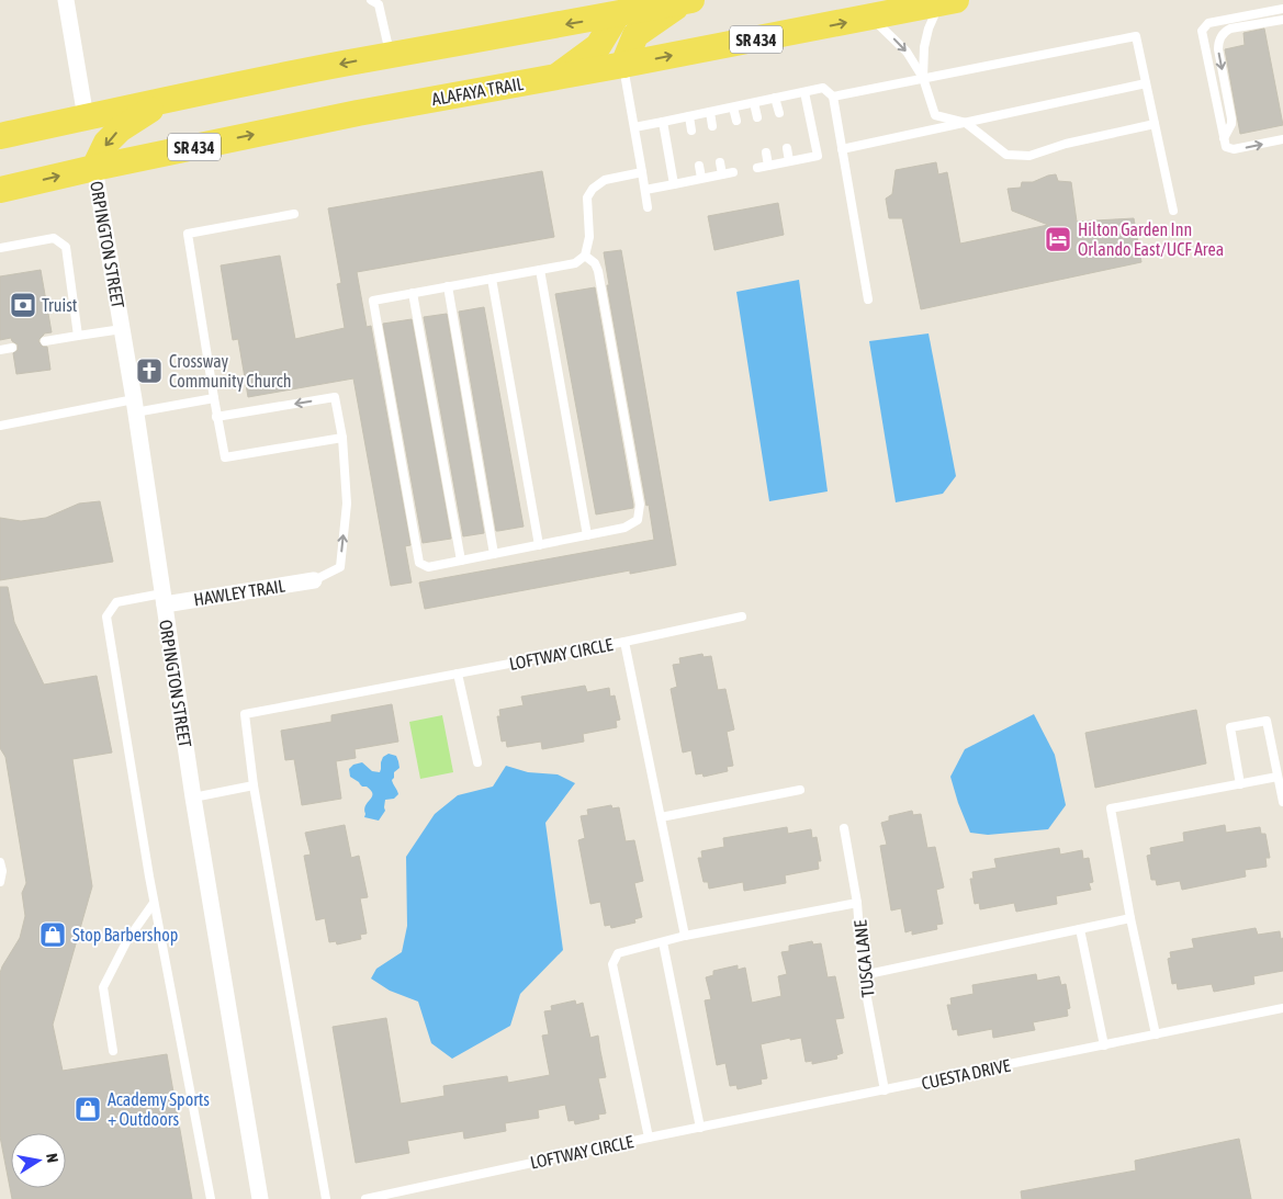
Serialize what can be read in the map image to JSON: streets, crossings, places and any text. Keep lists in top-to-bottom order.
{
  "streets": {
    "main road": ["SR 434", "ALAFAYA TRAIL"],
    "street": ["ORPINGTON STREET", "HAWLEY TRAIL"],
    "lane": ["LOFTWAY CIRCLE", "TUSCA LANE", "CUESTA DRIVE"]
  },
  "crossings": [
    ["ALAFAYA TRAIL", "ORPINGTON STREET"],
    ["ORPINGTON STREET", "HAWLEY TRAIL"],
    ["LOFTWAY CIRCLE", "CUESTA DRIVE"],
    ["TUSCA LANE", "CUESTA DRIVE"]
  ],
  "places": {
    "hotel": ["Hilton Garden Inn Orlando East/UCF Area"],
    "bank": ["Truist"],
    "church": ["Crossway Community Church"],
    "shop": ["Stop Barbershop", "Academy Sports + Outdoors"]
  },
  "north": "right"
}
